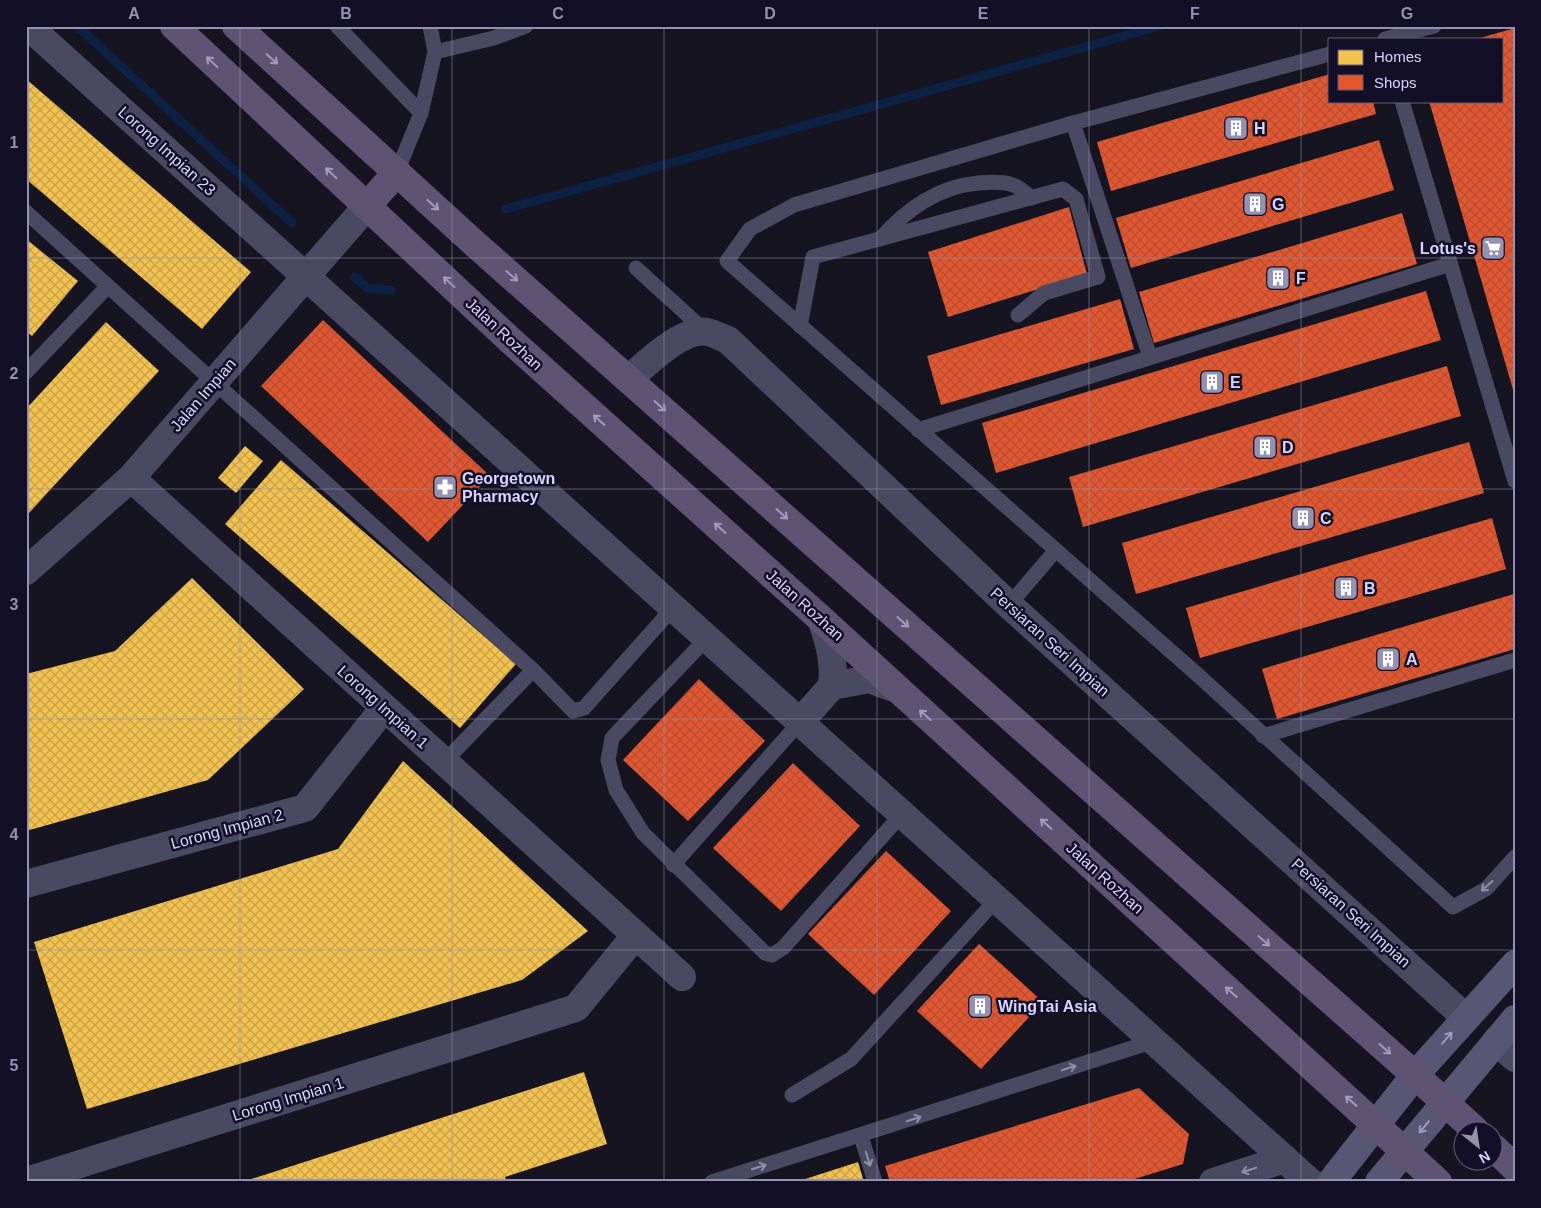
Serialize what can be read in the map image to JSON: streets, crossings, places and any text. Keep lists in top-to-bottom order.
{
  "streets": {
    "main road": ["Jalan Rozhan"],
    "street": [
      "Lorong Impian 23",
      "Jalan Impian",
      "Persiaran Seri Impian",
      "Lorong Impian 1",
      "Lorong Impian 2"
    ]
  },
  "crossings": [
    ["Lorong Impian 23", "Jalan Impian"],
    ["Jalan Rozhan", "Jalan Impian"],
    ["Jalan Impian", "Lorong Impian 1"],
    ["Lorong Impian 1", "Lorong Impian 2"]
  ],
  "places": {
    "building": [
      "H",
      "G",
      "F",
      "E",
      "D",
      "C",
      "B",
      "A",
      "WingTai Asia"
    ],
    "supermarket": ["Lotus's"],
    "pharmacy": ["Georgetown Pharmacy"]
  },
  "legend": ["Homes", "Shops"],
  "north": "bottom right",
  "grid": {
    "columns": [
      "A",
      "B",
      "C",
      "D",
      "E",
      "F",
      "G"
    ],
    "rows": [
      "1",
      "2",
      "3",
      "4",
      "5"
    ]
  }
}
